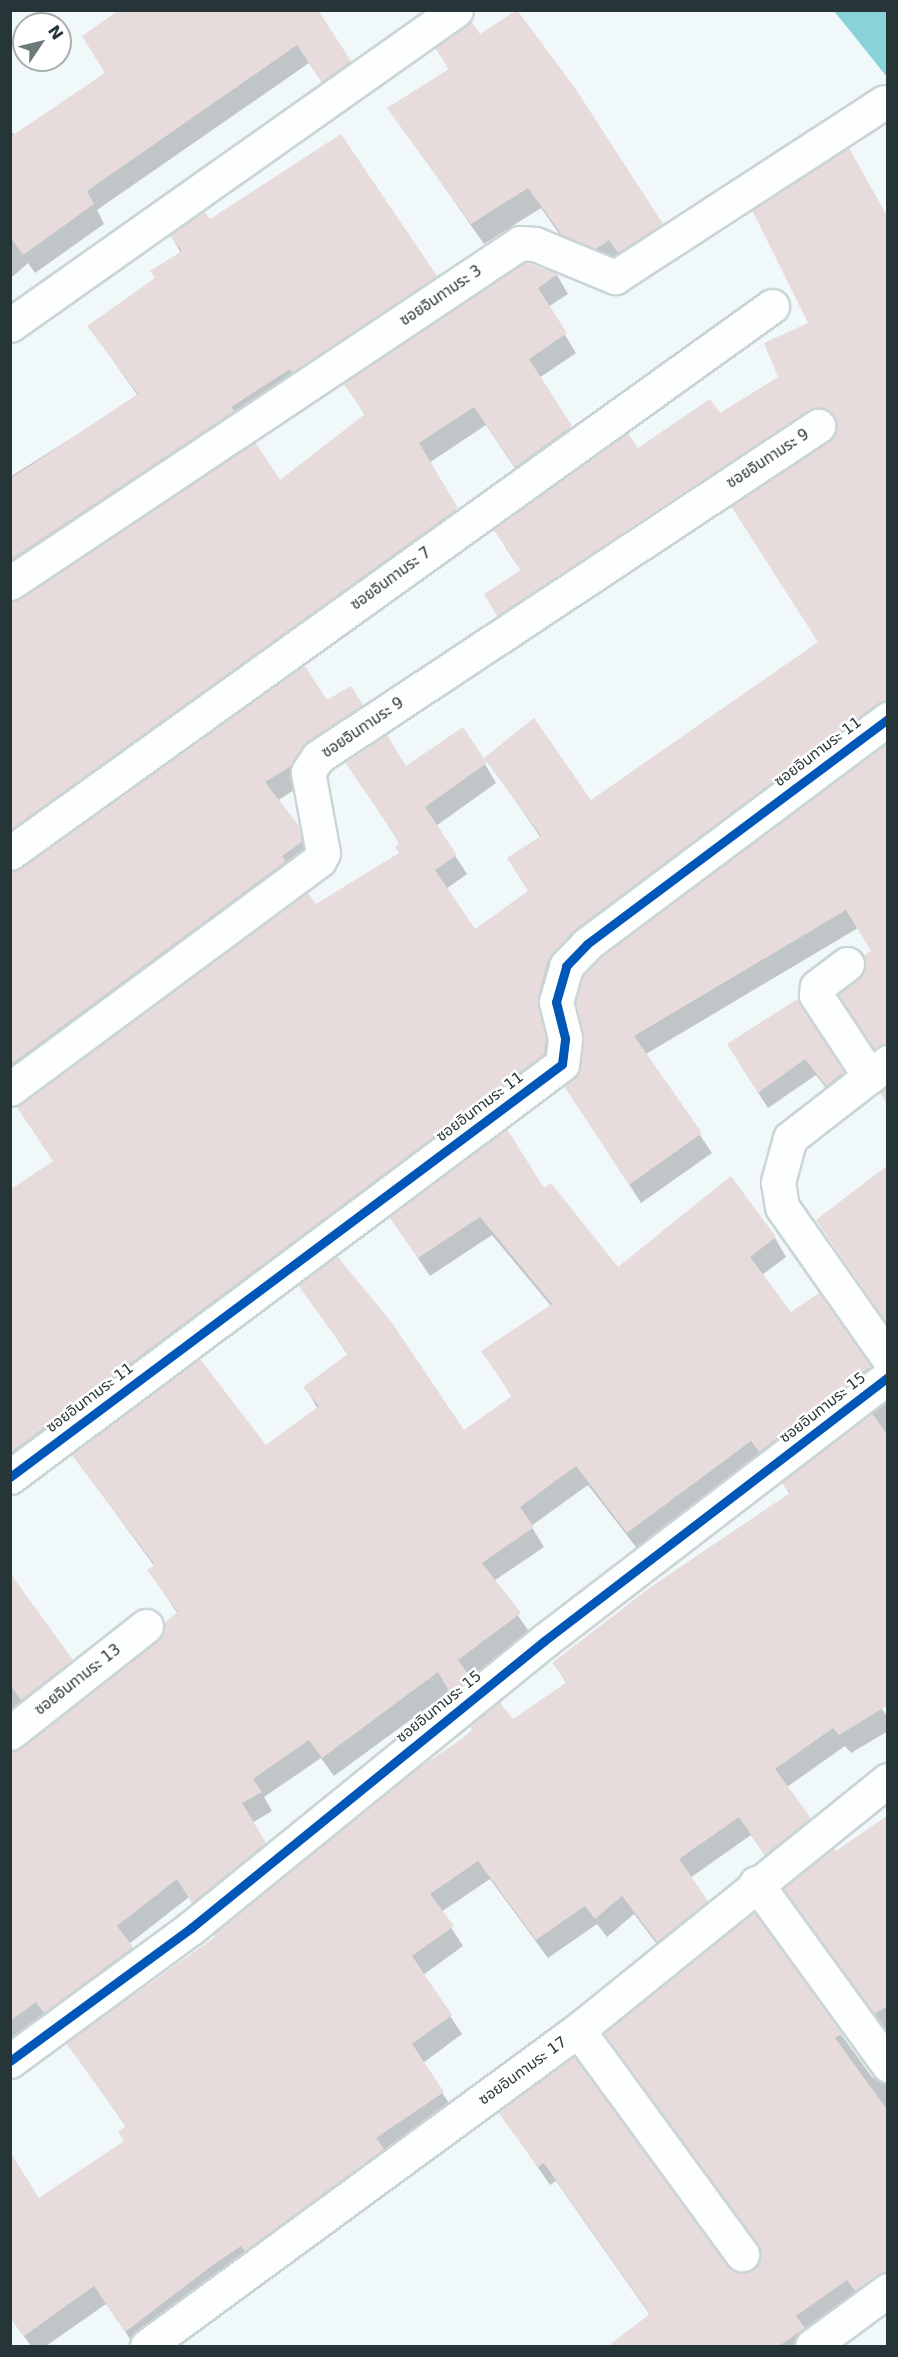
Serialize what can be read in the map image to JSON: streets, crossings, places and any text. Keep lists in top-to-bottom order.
{
  "streets": {
    "street": [
      "ซอยอินทามระ 3",
      "ซอยอินทามระ 9",
      "ซอยอินทามระ 7",
      "ซอยอินทามระ 11",
      "ซอยอินทามระ 15",
      "ซอยอินทามระ 13",
      "ซอยอินทามระ 17"
    ]
  },
  "north": "top right"
}
